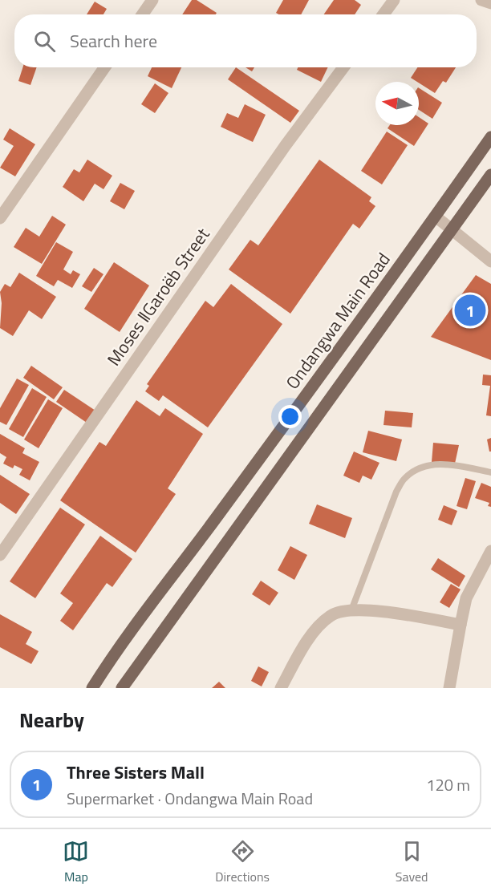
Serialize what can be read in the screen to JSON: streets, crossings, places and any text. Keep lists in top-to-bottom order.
{
  "streets": {
    "main road": ["Ondangwa Main Road"],
    "street": ["Moses ǁGaroëb Street"]
  },
  "north": "left",
  "page": {
    "search": "Search here",
    "pins": "1",
    "heading": "Nearby",
    "list": [
      {
        "mark": "1",
        "name": "Three Sisters Mall",
        "note": "Supermarket · Ondangwa Main Road",
        "value": "120 m"
      }
    ],
    "nav": ["Map", "Directions", "Saved"]
  }
}
